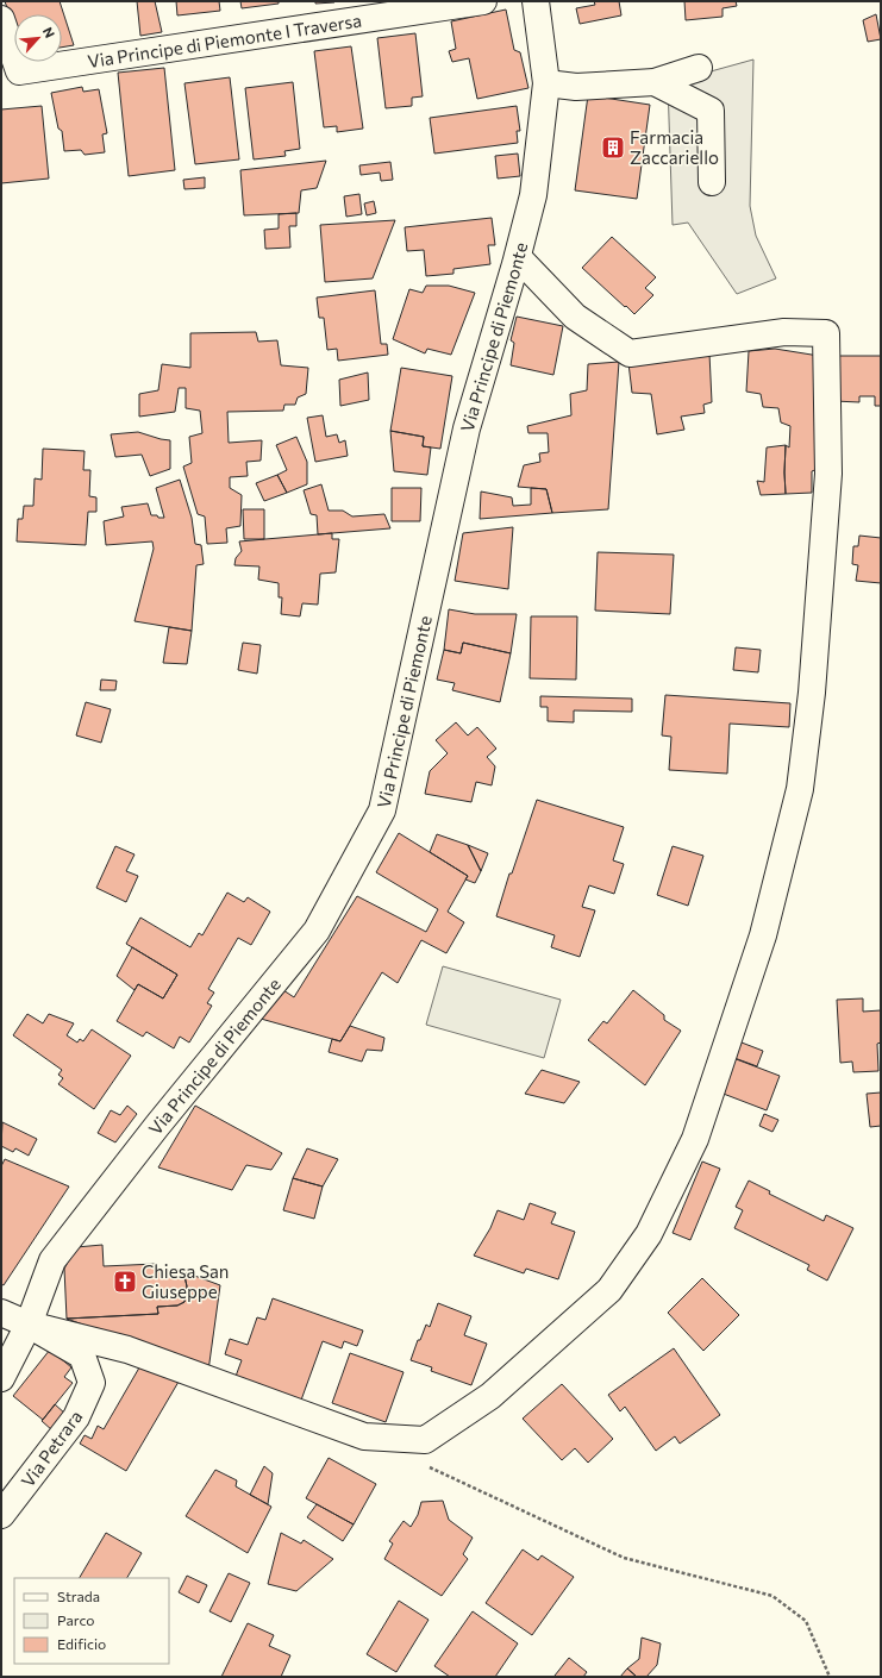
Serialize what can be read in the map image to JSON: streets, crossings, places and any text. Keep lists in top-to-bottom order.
{
  "streets": {
    "street": ["Via Principe di Piemonte I Traversa", "Via Principe di Piemonte", "Via Petrara"]
  },
  "crossings": [
    ["Via Principe di Piemonte", "Via Petrara"]
  ],
  "places": {
    "building": ["Farmacia Zaccariello"],
    "church": ["Chiesa San Giuseppe"]
  },
  "legend": ["Strada", "Parco", "Edificio"],
  "north": "top right"
}
